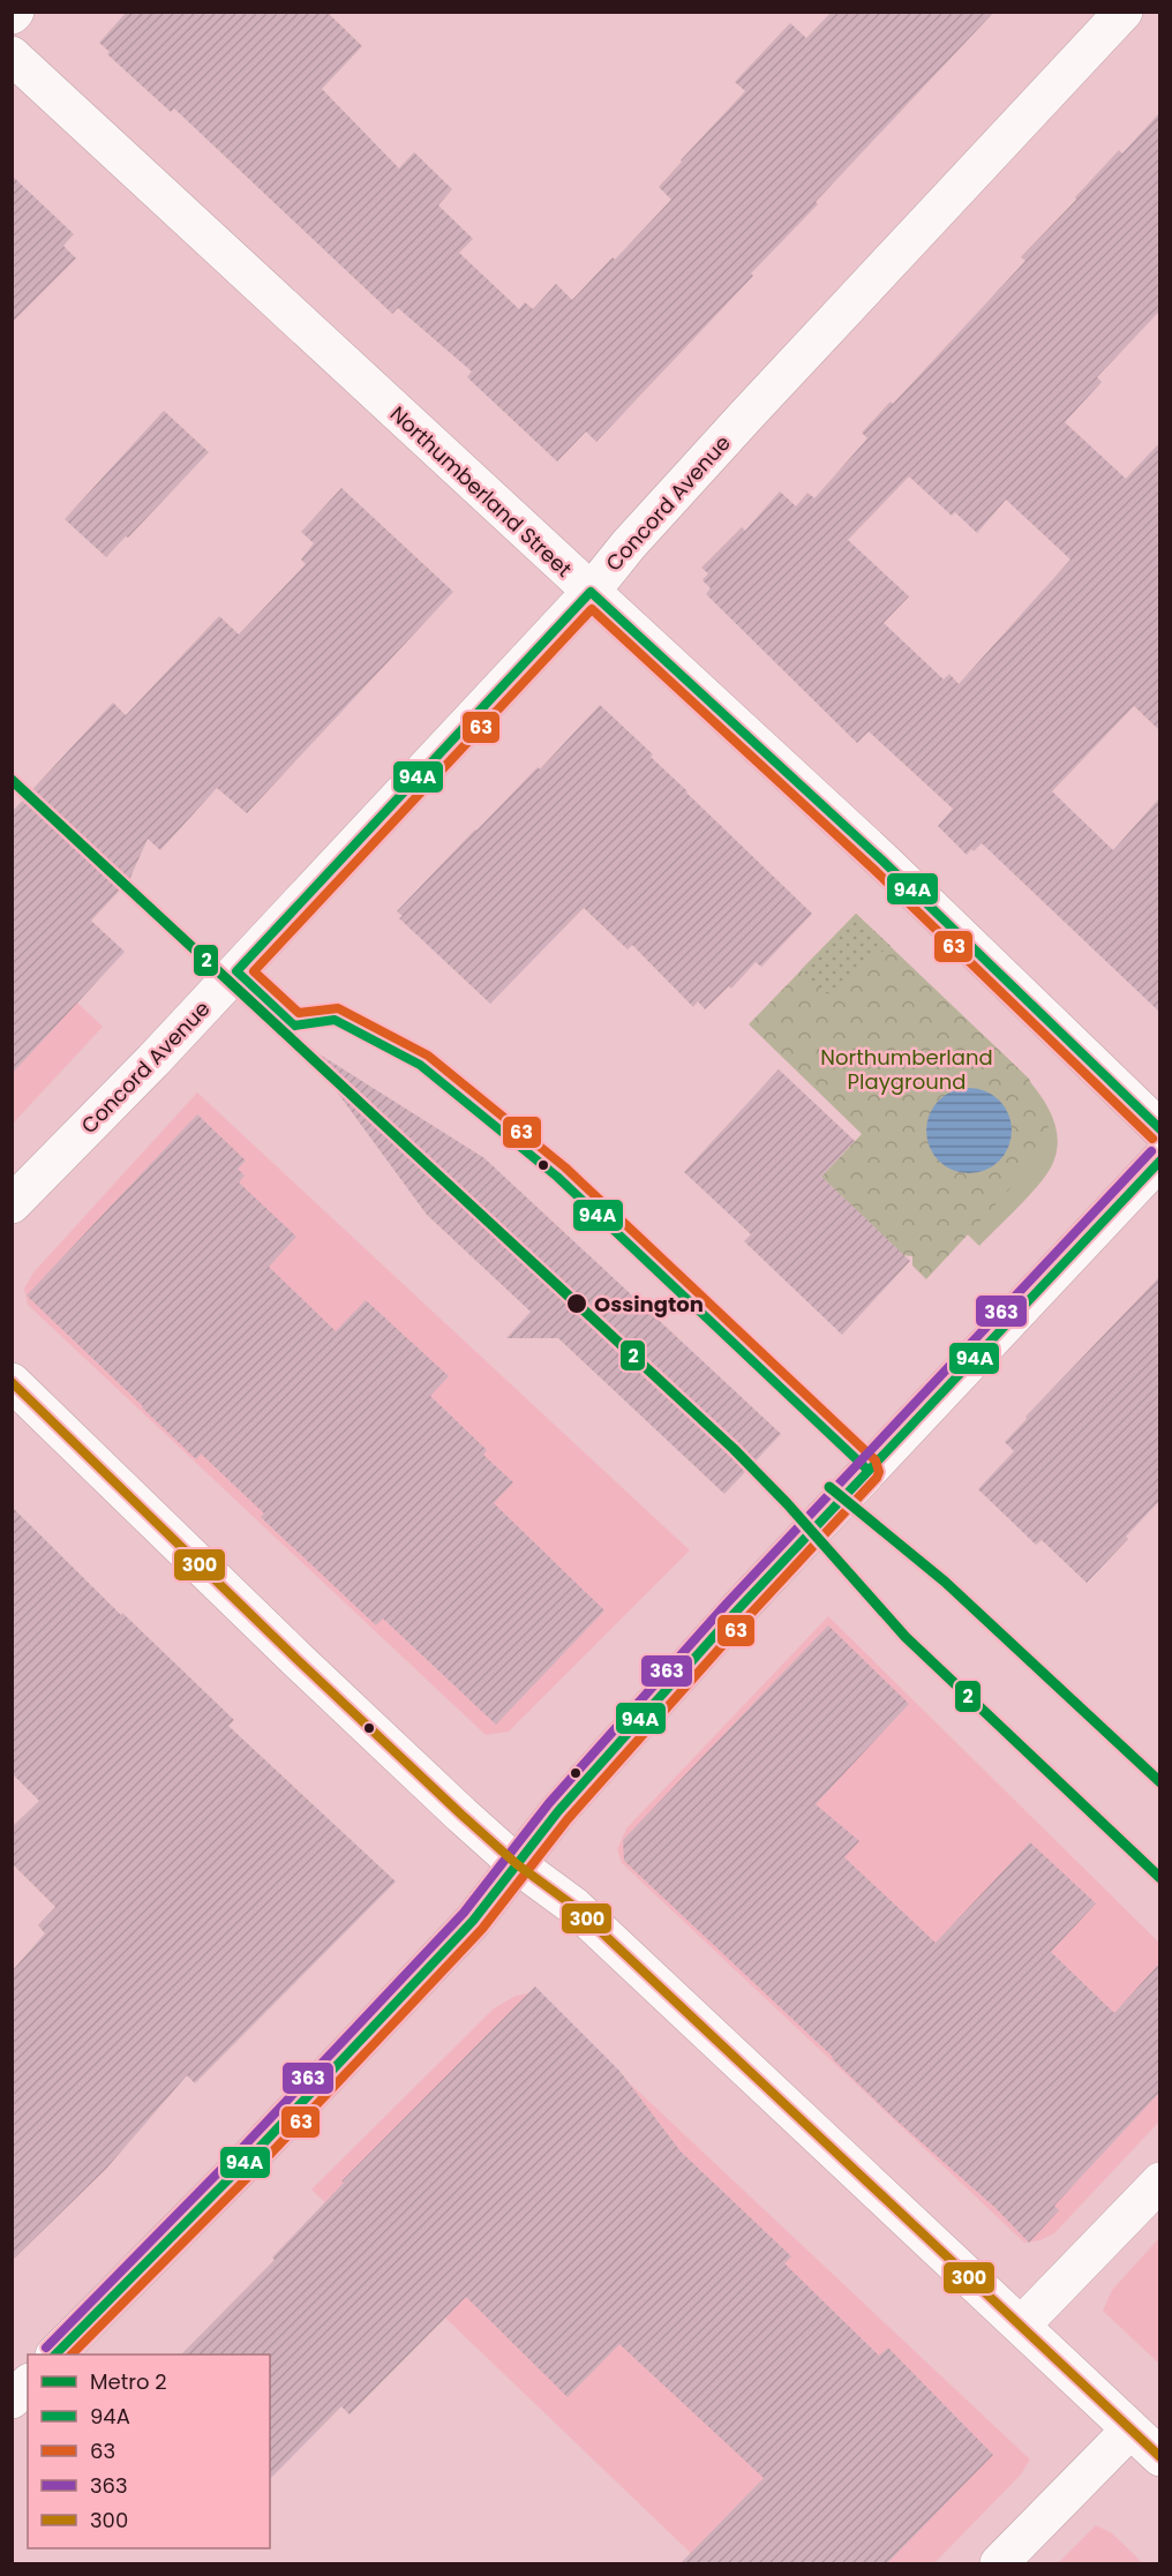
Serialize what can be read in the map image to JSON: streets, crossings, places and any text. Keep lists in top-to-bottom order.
{
  "streets": {
    "street": ["Northumberland Street", "Concord Avenue"]
  },
  "crossings": [
    ["Northumberland Street", "Concord Avenue"]
  ],
  "parks": ["Northumberland Playground"],
  "places": ["Ossington"],
  "lines": [
    "transit line 94A",
    "transit line 63",
    "metro line 2",
    "transit line 363",
    "transit line 300"
  ],
  "legend": [
    "Metro 2",
    "94A",
    "63",
    "363",
    "300"
  ]
}
